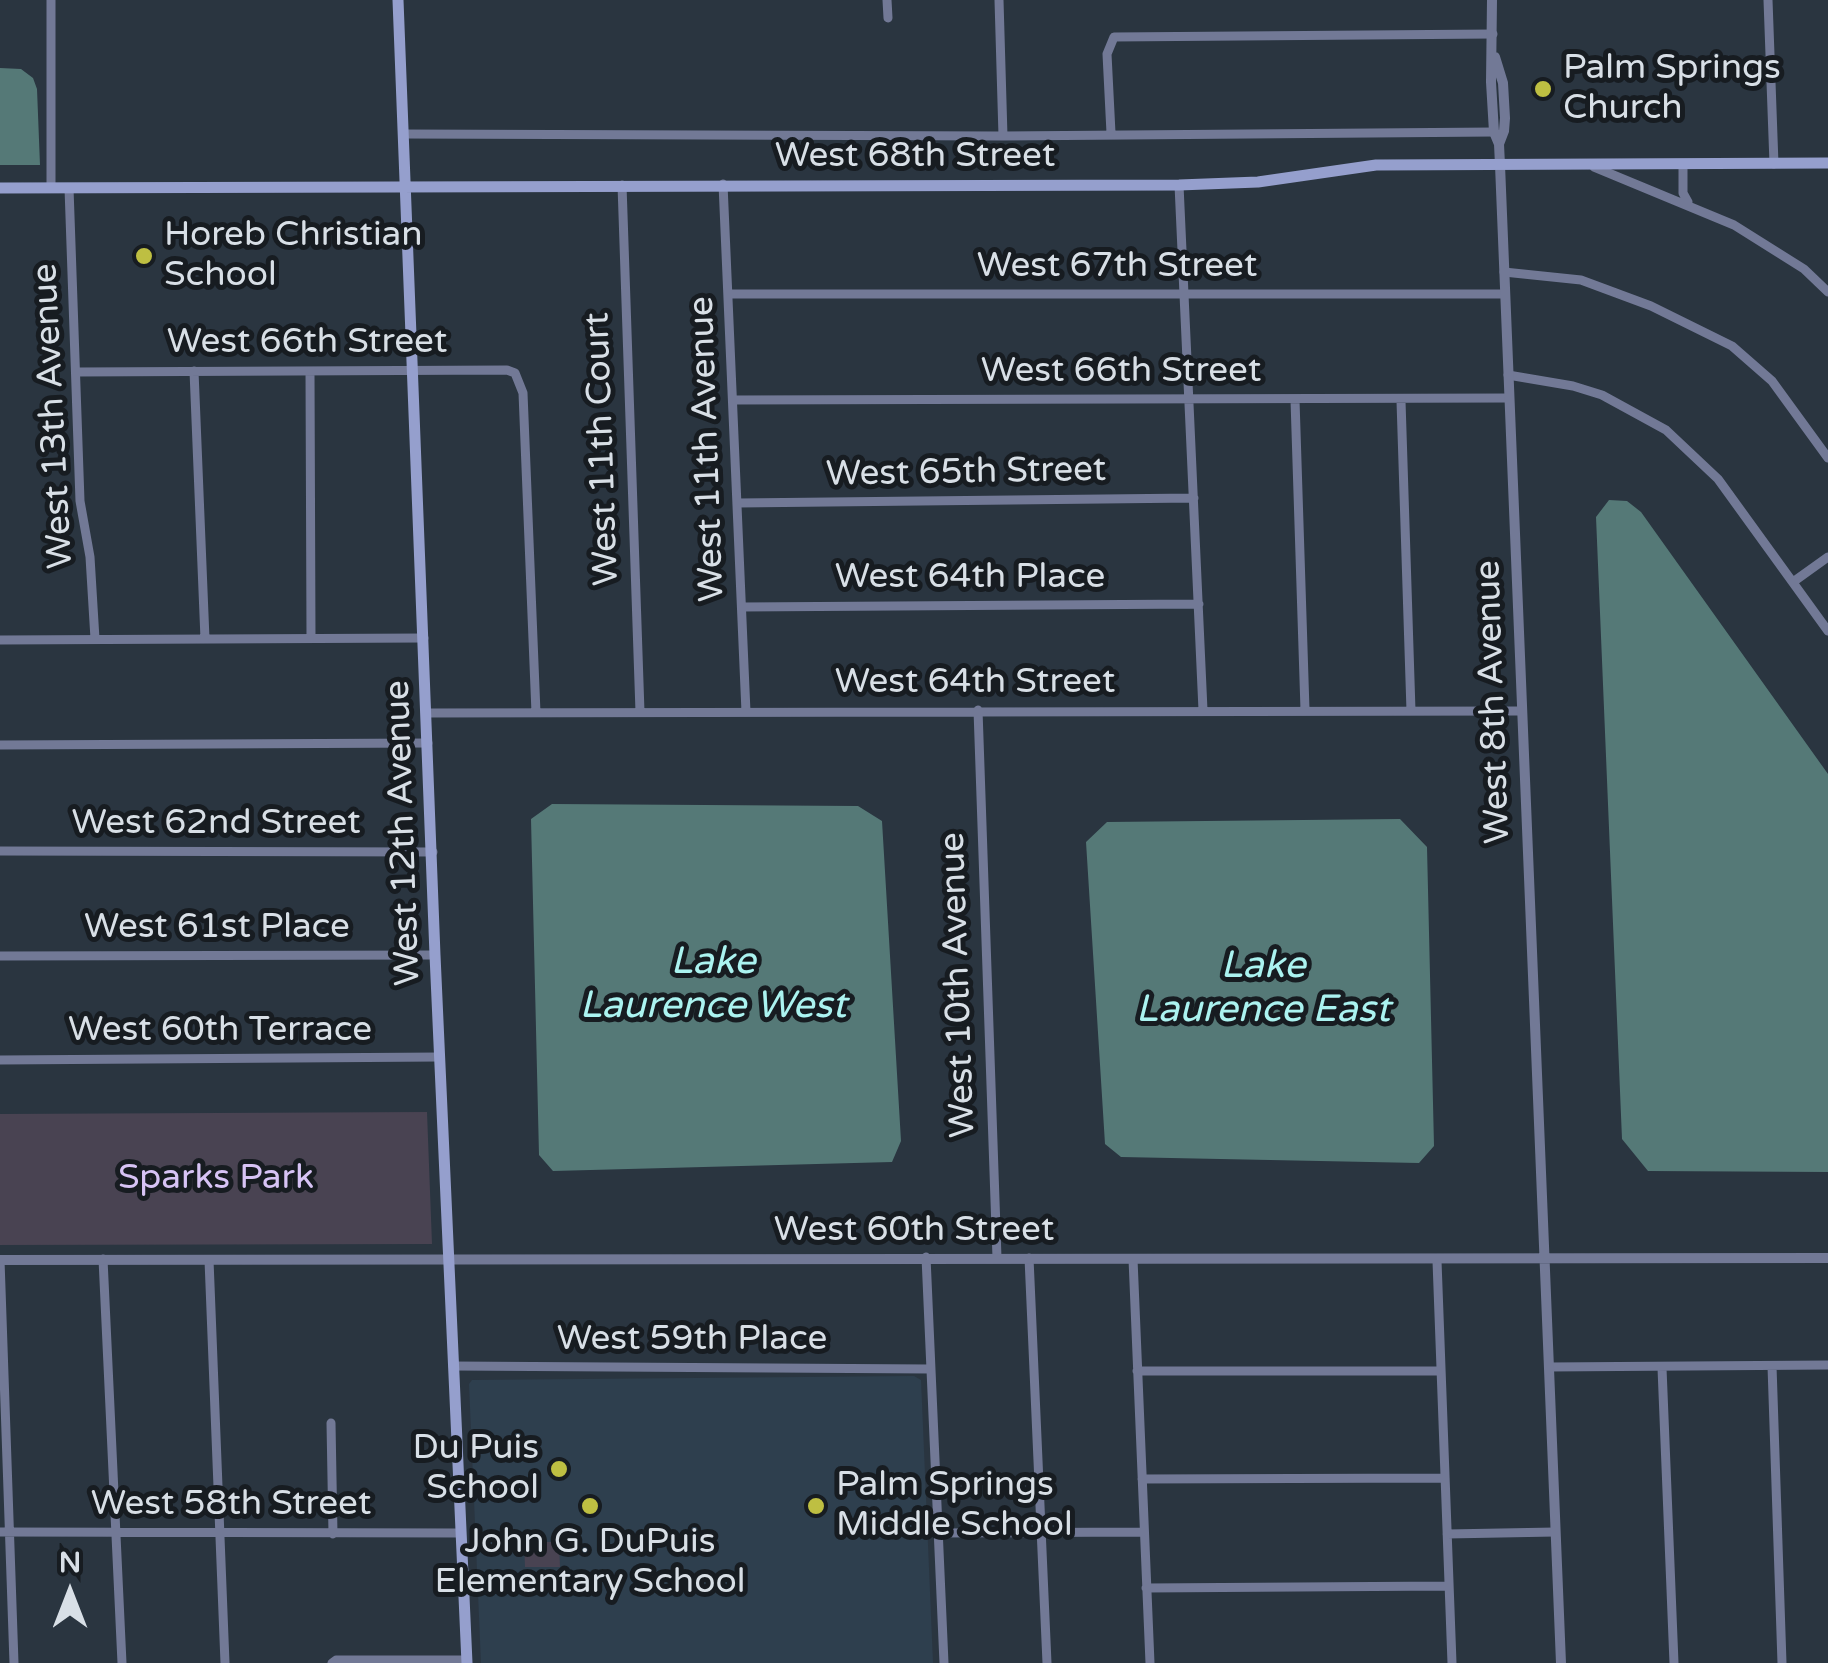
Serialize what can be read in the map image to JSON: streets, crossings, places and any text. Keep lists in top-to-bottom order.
{
  "streets": {
    "main road": ["West 68th Street", "West 12th Avenue"],
    "street": [
      "West 67th Street",
      "West 66th Street",
      "West 13th Avenue",
      "West 11th Court",
      "West 11th Avenue",
      "West 65th Street",
      "West 64th Place",
      "West 64th Street",
      "West 8th Avenue",
      "West 62nd Street",
      "West 61st Place",
      "West 10th Avenue",
      "West 60th Terrace",
      "West 60th Street",
      "West 59th Place",
      "West 58th Street"
    ]
  },
  "crossings": [
    ["West 68th Street", "West 13th Avenue"],
    ["West 68th Street", "West 11th Court"],
    ["West 68th Street", "West 11th Avenue"],
    ["West 68th Street", "West 8th Avenue"],
    ["West 68th Street", "West 12th Avenue"],
    ["West 67th Street", "West 11th Avenue"],
    ["West 67th Street", "West 8th Avenue"],
    ["West 66th Street", "West 13th Avenue"],
    ["West 66th Street", "West 11th Avenue"],
    ["West 66th Street", "West 64th Street"],
    ["West 66th Street", "West 8th Avenue"],
    ["West 66th Street", "West 12th Avenue"],
    ["West 11th Court", "West 64th Street"],
    ["West 11th Avenue", "West 65th Street"],
    ["West 11th Avenue", "West 64th Place"],
    ["West 11th Avenue", "West 64th Street"],
    ["West 64th Street", "West 8th Avenue"],
    ["West 64th Street", "West 12th Avenue"],
    ["West 64th Street", "West 10th Avenue"],
    ["West 8th Avenue", "West 60th Street"],
    ["West 62nd Street", "West 12th Avenue"],
    ["West 12th Avenue", "West 61st Place"],
    ["West 12th Avenue", "West 60th Terrace"],
    ["West 12th Avenue", "West 60th Street"],
    ["West 12th Avenue", "West 59th Place"],
    ["West 12th Avenue", "West 58th Street"],
    ["West 10th Avenue", "West 60th Street"]
  ],
  "water": ["Lake Laurence West", "Lake Laurence East"],
  "parks": ["Sparks Park"],
  "places": [
    "Palm Springs Church",
    "Horeb Christian School",
    "Du Puis School",
    "John G. DuPuis Elementary School",
    "Palm Springs Middle School"
  ],
  "north": "top"
}
